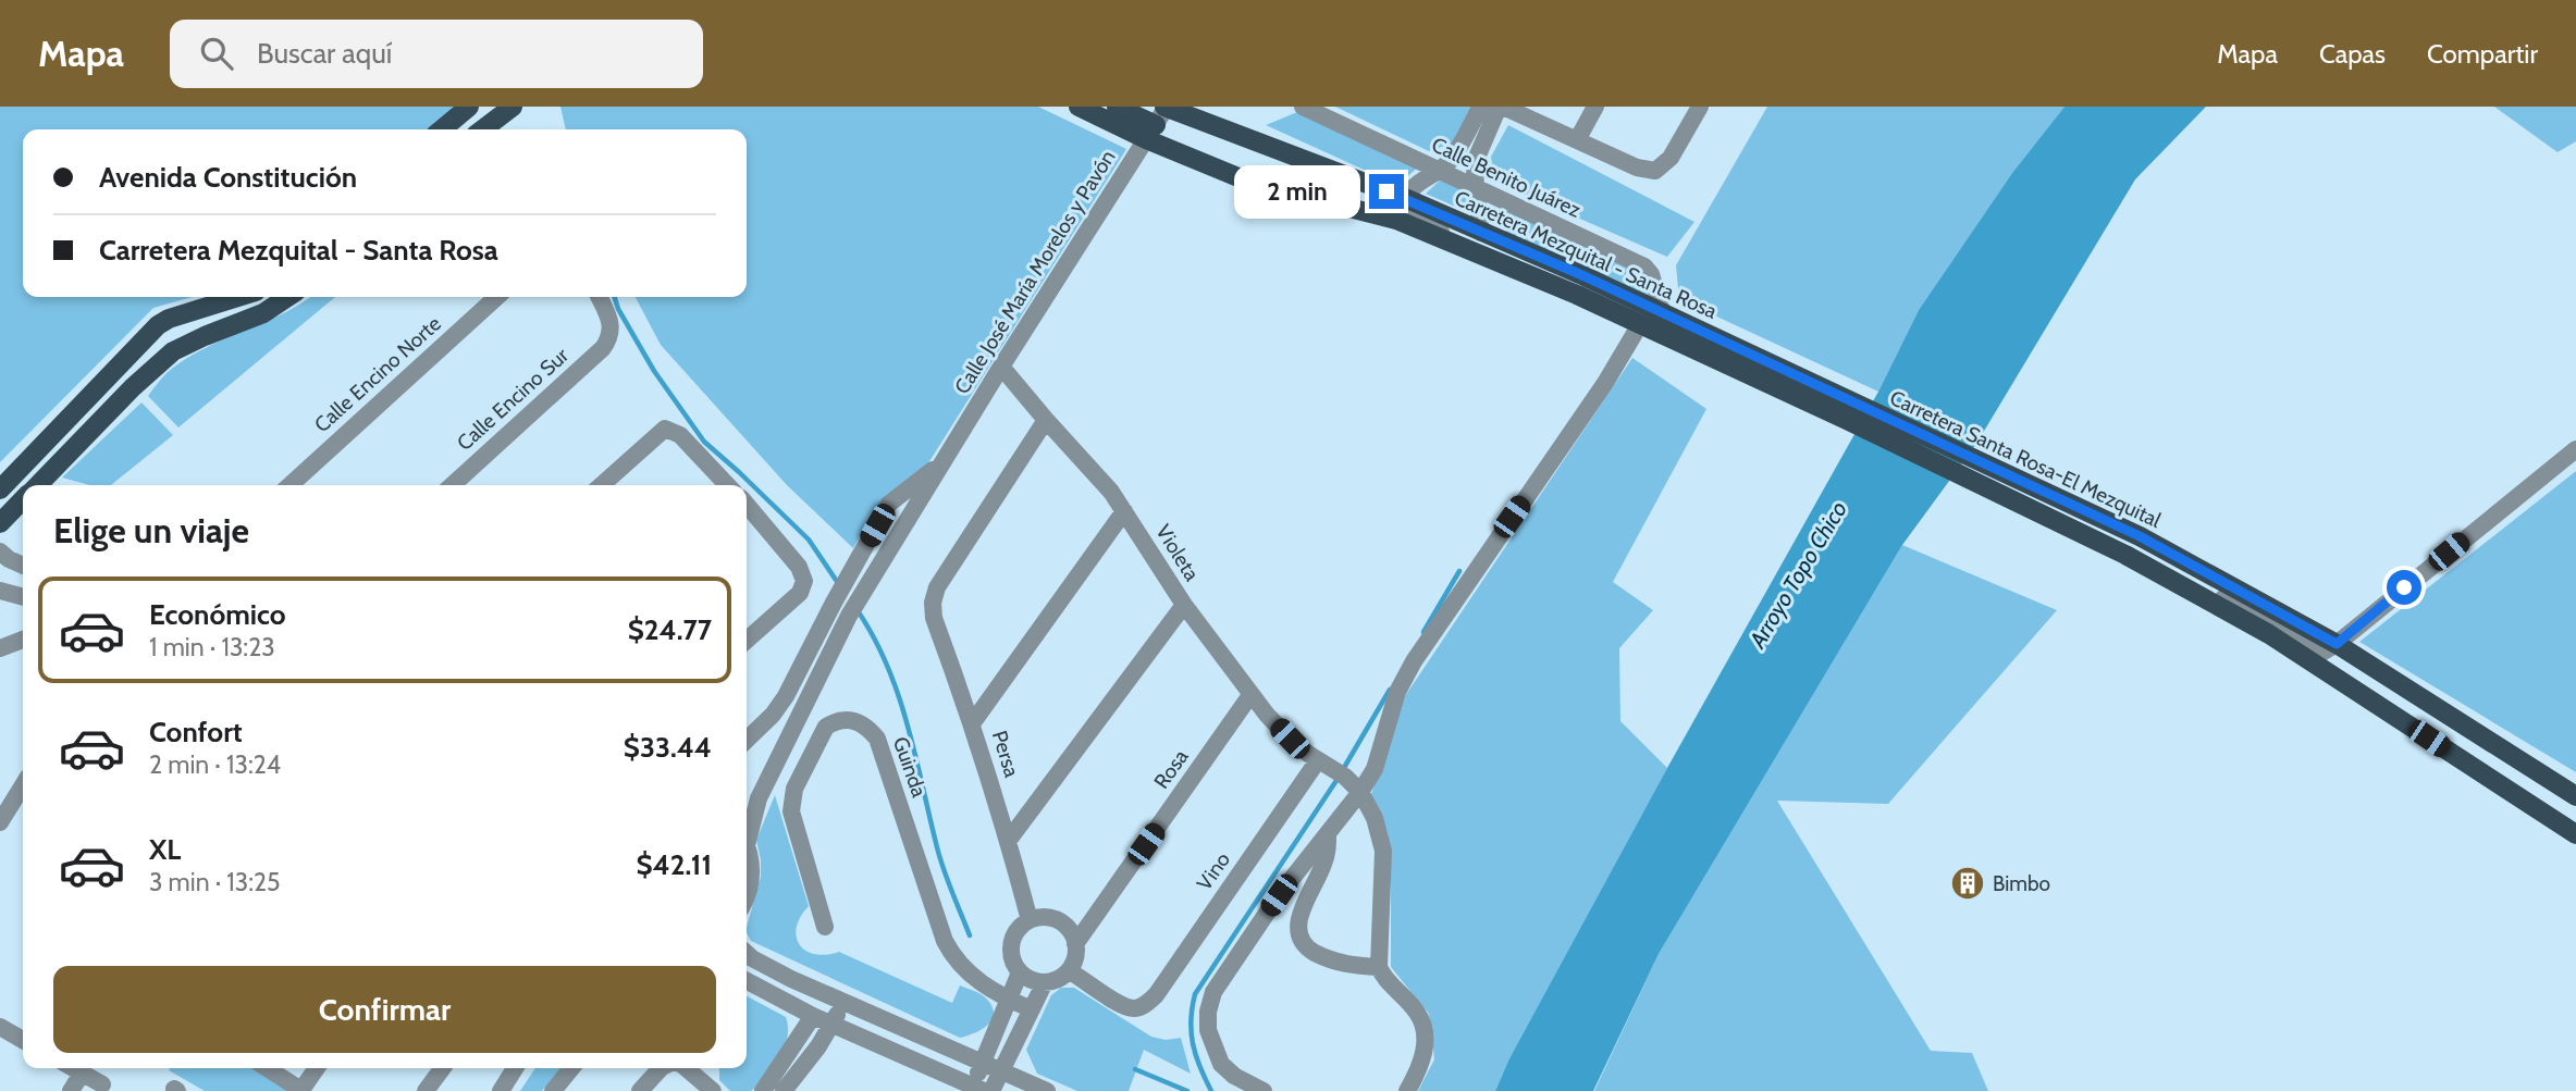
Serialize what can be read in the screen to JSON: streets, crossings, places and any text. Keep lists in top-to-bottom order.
{
  "streets": {
    "main road": ["Carretera Mezquital - Santa Rosa", "Carretera Santa Rosa-El Mezquital"],
    "street": [
      "Calle Benito Juárez",
      "Calle José María Morelos y Pavón",
      "Calle Encino Norte",
      "Calle Encino Sur",
      "Violeta",
      "Persa",
      "Guinda",
      "Rosa",
      "Vino"
    ]
  },
  "crossings": [
    ["Calle Benito Juárez", "Carretera Mezquital - Santa Rosa"],
    ["Carretera Mezquital - Santa Rosa", "Calle José María Morelos y Pavón"],
    ["Carretera Mezquital - Santa Rosa", "Carretera Santa Rosa-El Mezquital"],
    ["Calle José María Morelos y Pavón", "Violeta"],
    ["Violeta", "Persa"],
    ["Violeta", "Rosa"],
    ["Violeta", "Vino"],
    ["Persa", "Rosa"],
    ["Persa", "Vino"],
    ["Rosa", "Vino"]
  ],
  "water": ["Arroyo Topo Chico"],
  "places": {
    "building": ["Bimbo"]
  },
  "page": {
    "header": "Mapa",
    "search": "Buscar aquí",
    "nav": ["Mapa", "Capas", "Compartir"],
    "banner": ["Avenida Constitución", "Carretera Mezquital - Santa Rosa"],
    "bubble": "2 min",
    "heading": "Elige un viaje",
    "list": [
      {
        "name": "Económico",
        "note": "1 min · 13:23",
        "value": "$24.77"
      },
      {
        "name": "Confort",
        "note": "2 min · 13:24",
        "value": "$33.44"
      },
      {
        "name": "XL",
        "note": "3 min · 13:25",
        "value": "$42.11"
      }
    ],
    "buttons": "Confirmar"
  }
}
